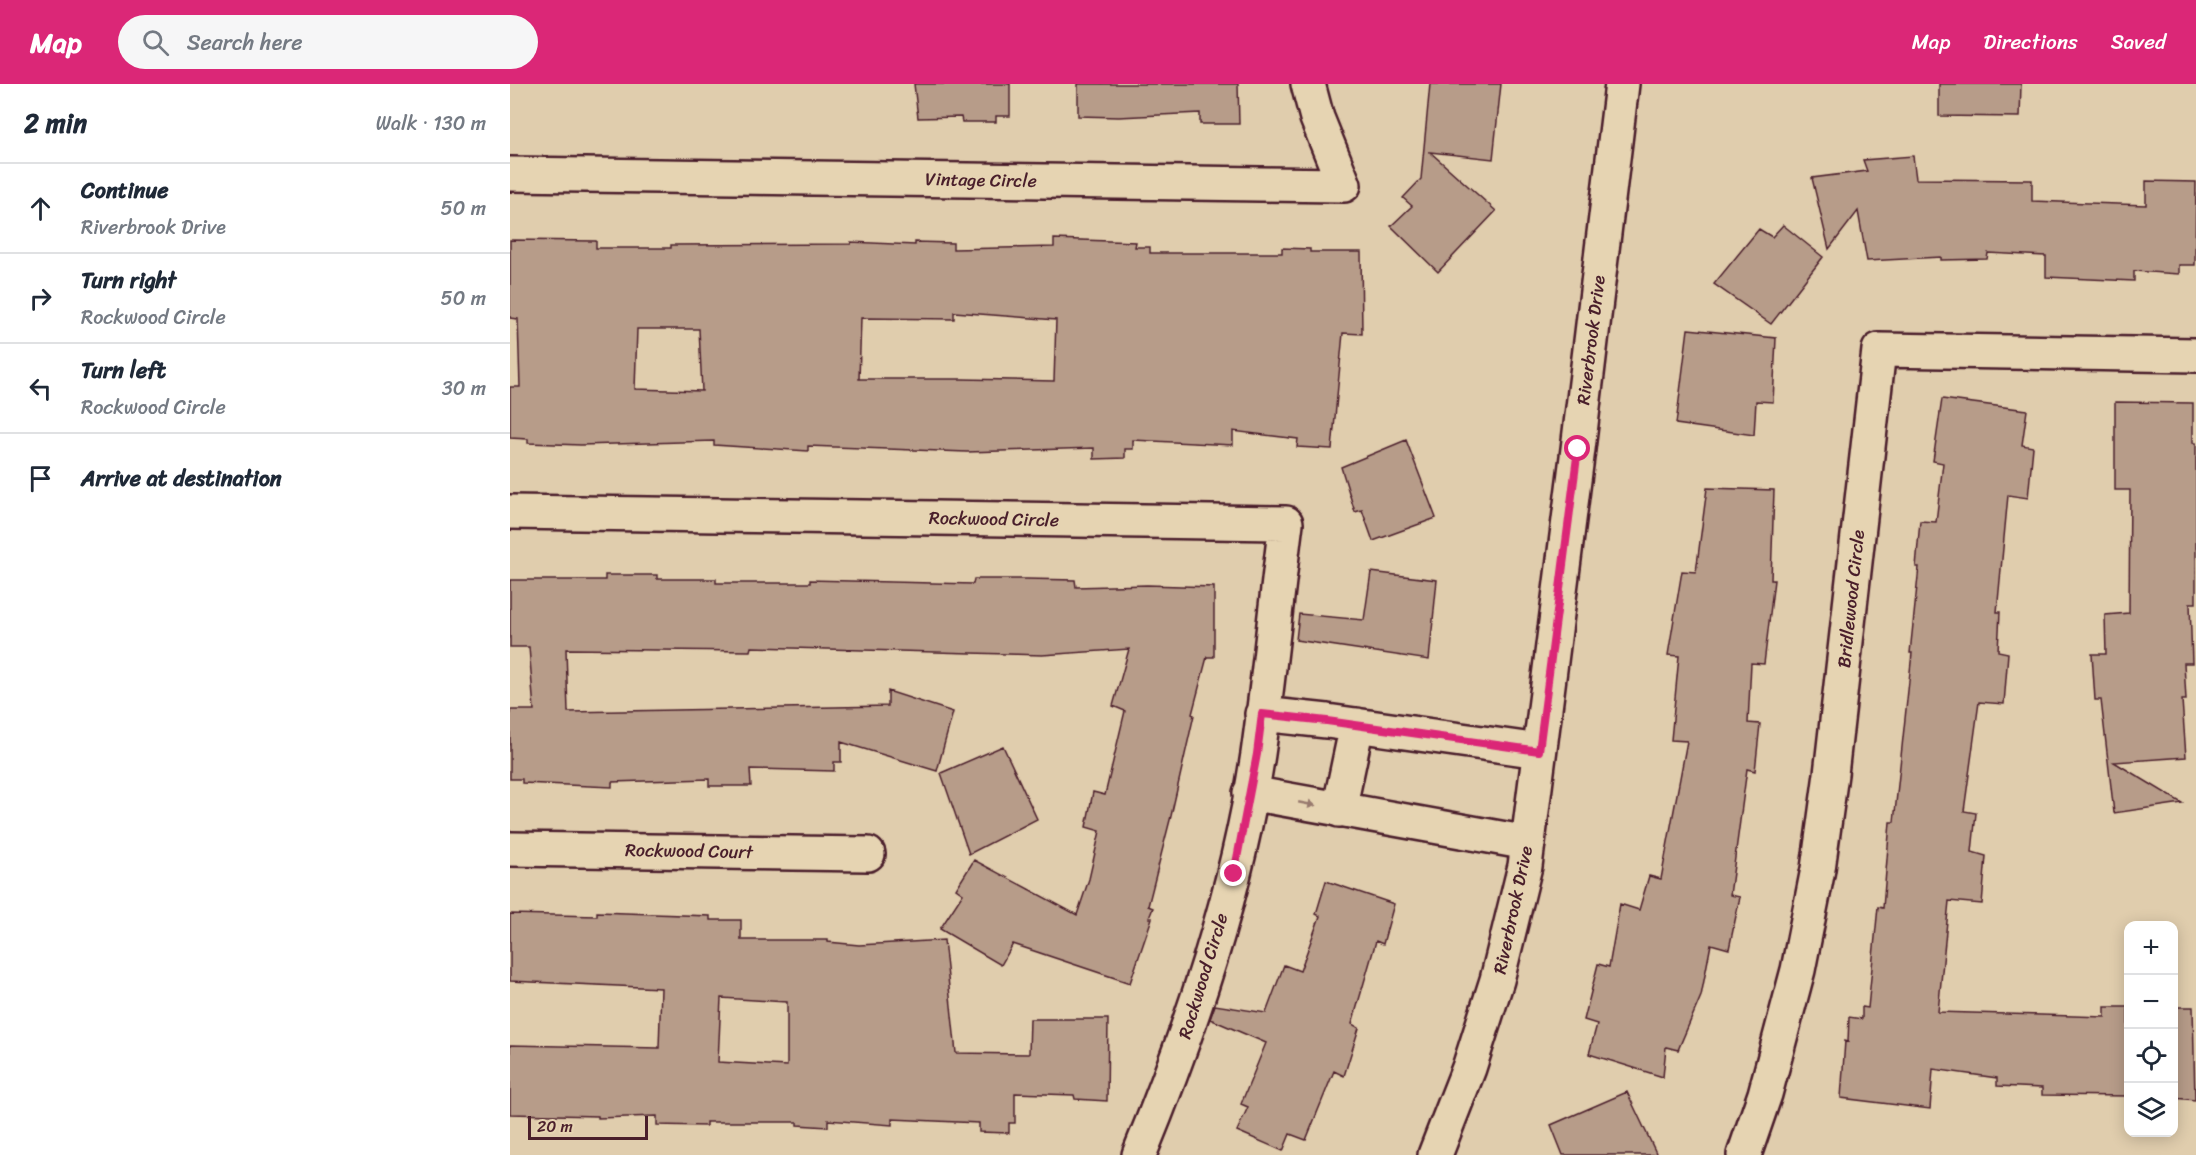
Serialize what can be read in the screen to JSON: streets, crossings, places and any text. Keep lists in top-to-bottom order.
{
  "streets": {
    "street": [
      "Vintage Circle",
      "Riverbrook Drive",
      "Rockwood Circle",
      "Bridlewood Circle",
      "Rockwood Court"
    ]
  },
  "scale_bar": "20 m",
  "page": {
    "header": "Map",
    "search": "Search here",
    "nav": ["Map", "Directions", "Saved"],
    "heading": ["2 min", "Walk · 130 m"],
    "list": [
      ["Continue", "Riverbrook Drive", "50 m"],
      ["Turn right", "Rockwood Circle", "50 m"],
      ["Turn left", "Rockwood Circle", "30 m"],
      "Arrive at destination"
    ],
    "map_buttons": ["+", "−"],
    "scale": "20 m"
  }
}
